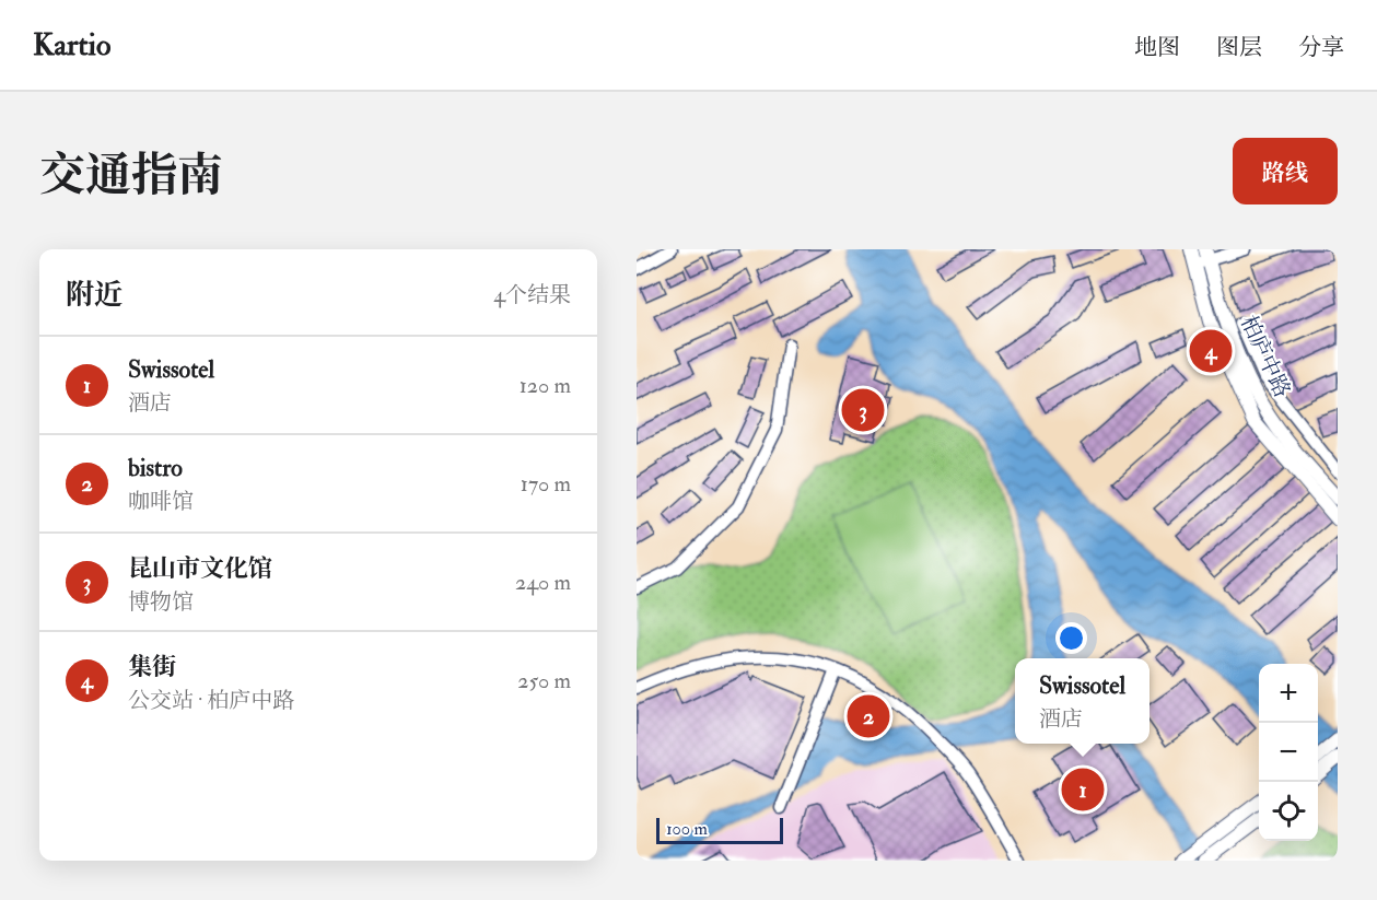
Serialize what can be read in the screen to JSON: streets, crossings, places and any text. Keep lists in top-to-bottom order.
{
  "streets": {
    "main road": ["柏庐中路"]
  },
  "scale_bar": "100 m",
  "page": {
    "header": "Kartio",
    "nav": ["地图", "图层", "分享"],
    "title": "交通指南",
    "buttons": "路线",
    "heading": ["附近", "4个结果"],
    "pins": [
      "4",
      "3",
      "2",
      "1"
    ],
    "list": [
      {
        "mark": "1",
        "name": "Swissotel",
        "note": "酒店",
        "value": "120 m"
      },
      {
        "mark": "2",
        "name": "bistro",
        "note": "咖啡馆",
        "value": "170 m"
      },
      {
        "mark": "3",
        "name": "昆山市文化馆",
        "note": "博物馆",
        "value": "240 m"
      },
      {
        "mark": "4",
        "name": "集街",
        "note": "公交站 · 柏庐中路",
        "value": "250 m"
      }
    ],
    "popup": ["Swissotel", "酒店"],
    "map_buttons": ["+", "−"],
    "scale": "100 m"
  }
}
